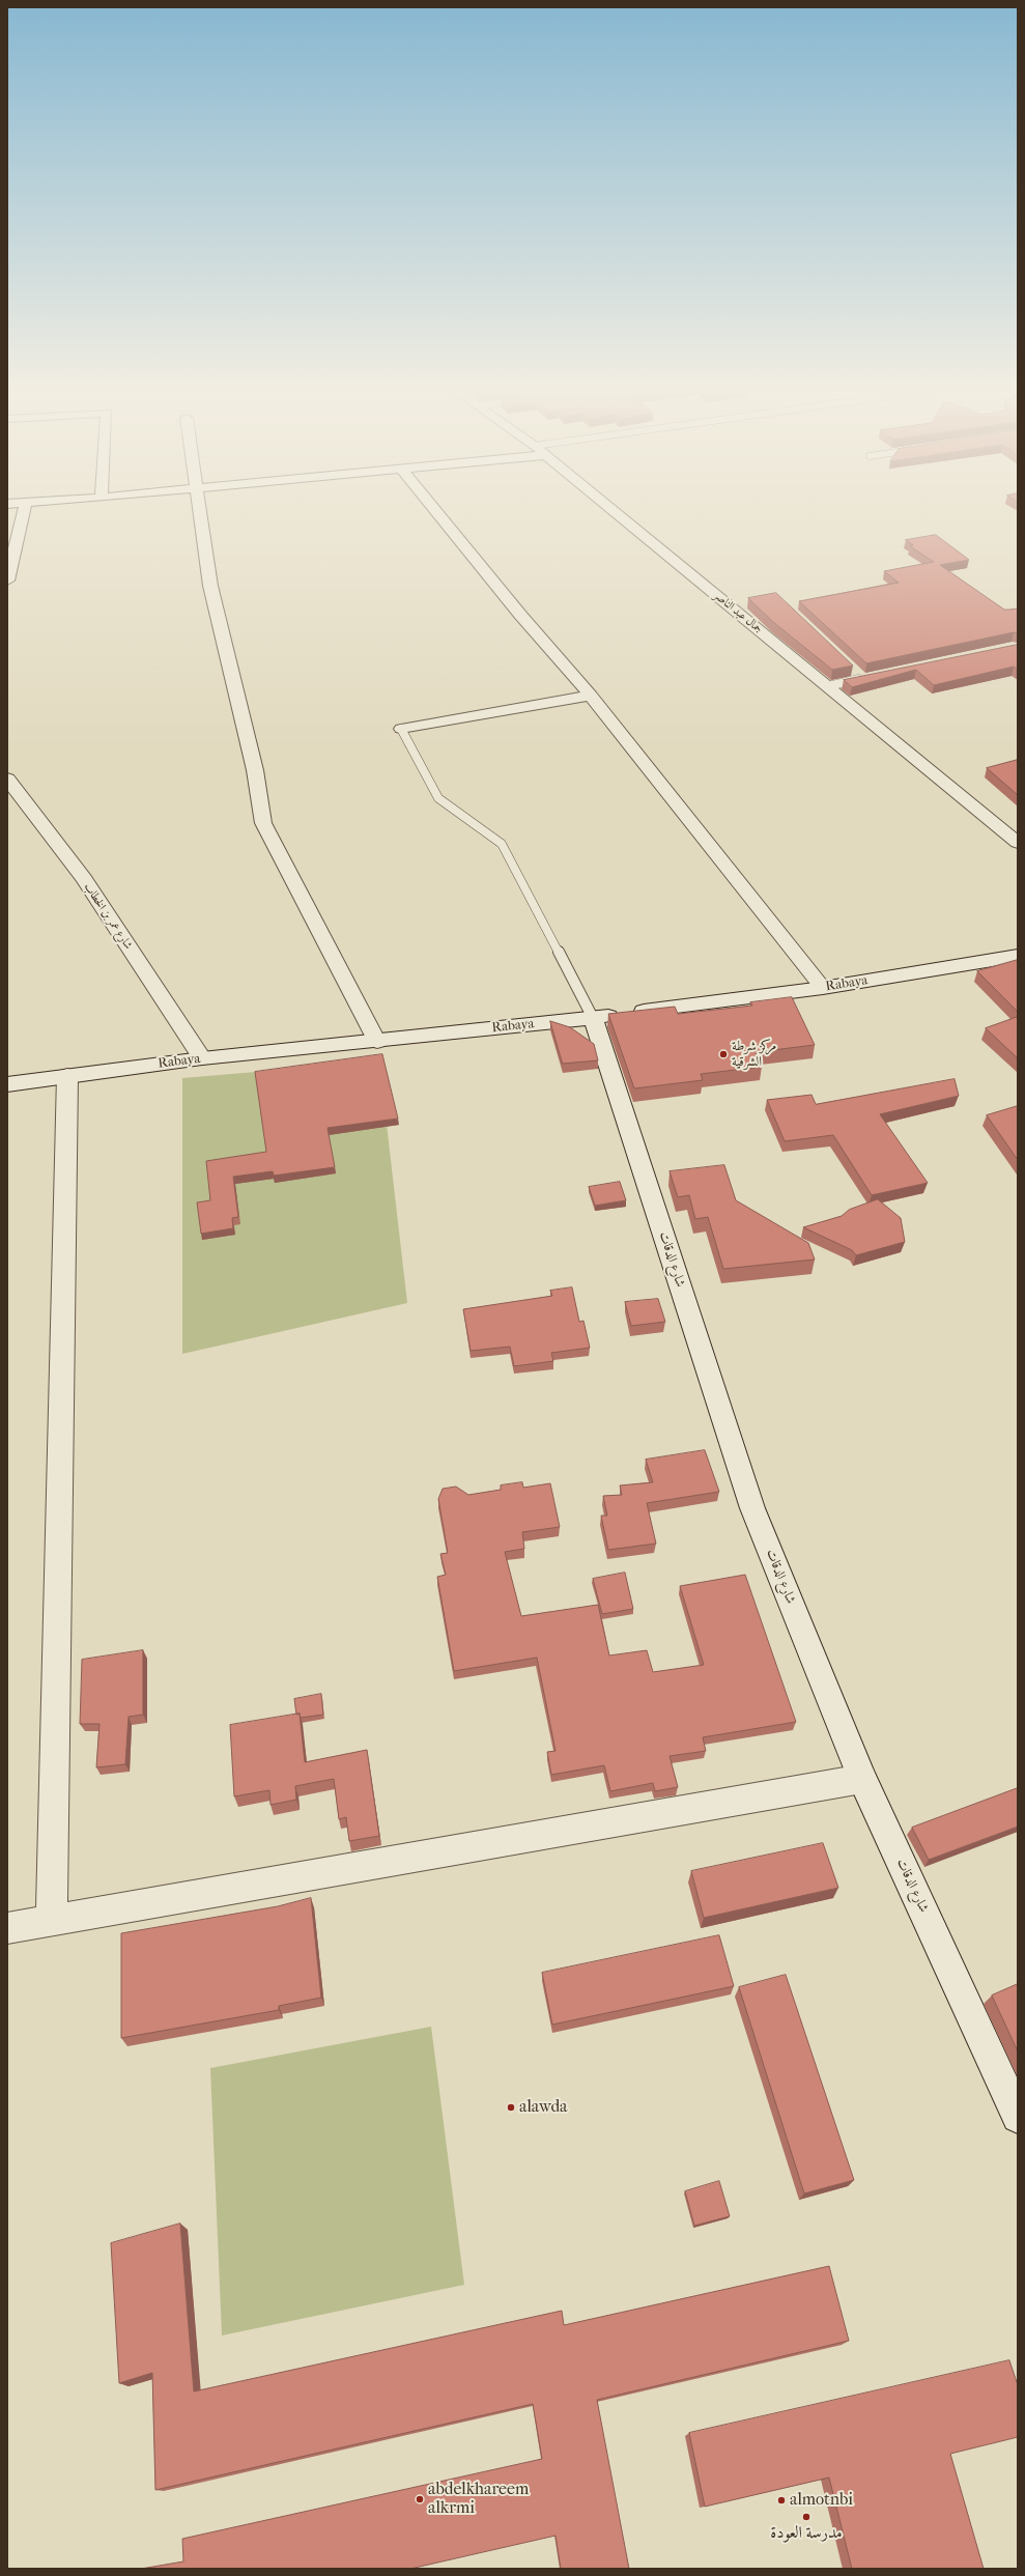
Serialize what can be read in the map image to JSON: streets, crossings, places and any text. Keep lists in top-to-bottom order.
{
  "streets": {
    "street": [
      "جمال عبد الناصر",
      "شارع عمر بن الخطاب",
      "Rabaya",
      "شارع الدقات"
    ]
  },
  "crossings": [
    ["شارع عمر بن الخطاب", "Rabaya"],
    ["Rabaya", "شارع الدقات"]
  ],
  "places": [
    "مركز شرطة الشرقية",
    "alawda",
    "abdelkhareem alkrmi",
    "almotnbi",
    "مدرسة العودة"
  ]
}
